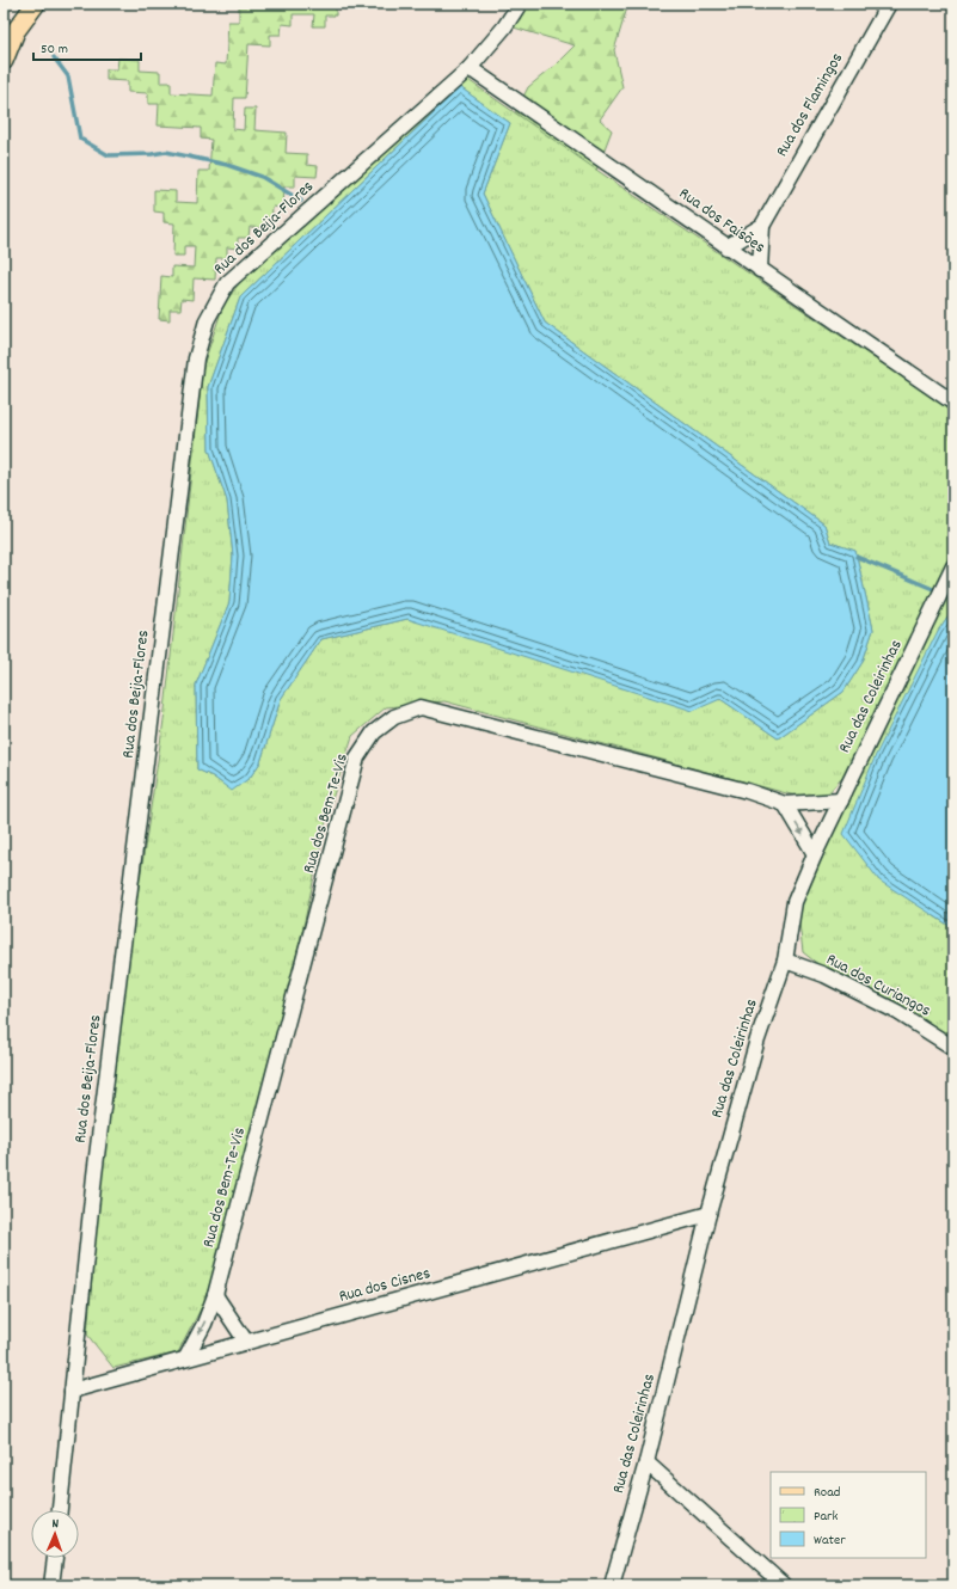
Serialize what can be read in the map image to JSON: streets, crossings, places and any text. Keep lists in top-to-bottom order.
{
  "streets": {
    "street": [
      "Rua dos Flamingos",
      "Rua dos Faisões",
      "Rua dos Beija-Flores",
      "Rua das Coleirinhas",
      "Rua dos Bem-Te-Vis",
      "Rua dos Curiangos",
      "Rua dos Cisnes"
    ]
  },
  "crossings": [
    ["Rua dos Flamingos", "Rua dos Faisões"],
    ["Rua dos Faisões", "Rua dos Beija-Flores"],
    ["Rua dos Beija-Flores", "Rua dos Cisnes"],
    ["Rua das Coleirinhas", "Rua dos Bem-Te-Vis"],
    ["Rua das Coleirinhas", "Rua dos Curiangos"],
    ["Rua das Coleirinhas", "Rua dos Cisnes"],
    ["Rua dos Bem-Te-Vis", "Rua dos Cisnes"]
  ],
  "legend": ["Road", "Park", "Water"],
  "scale_bar": "50 m",
  "north": "top"
}
